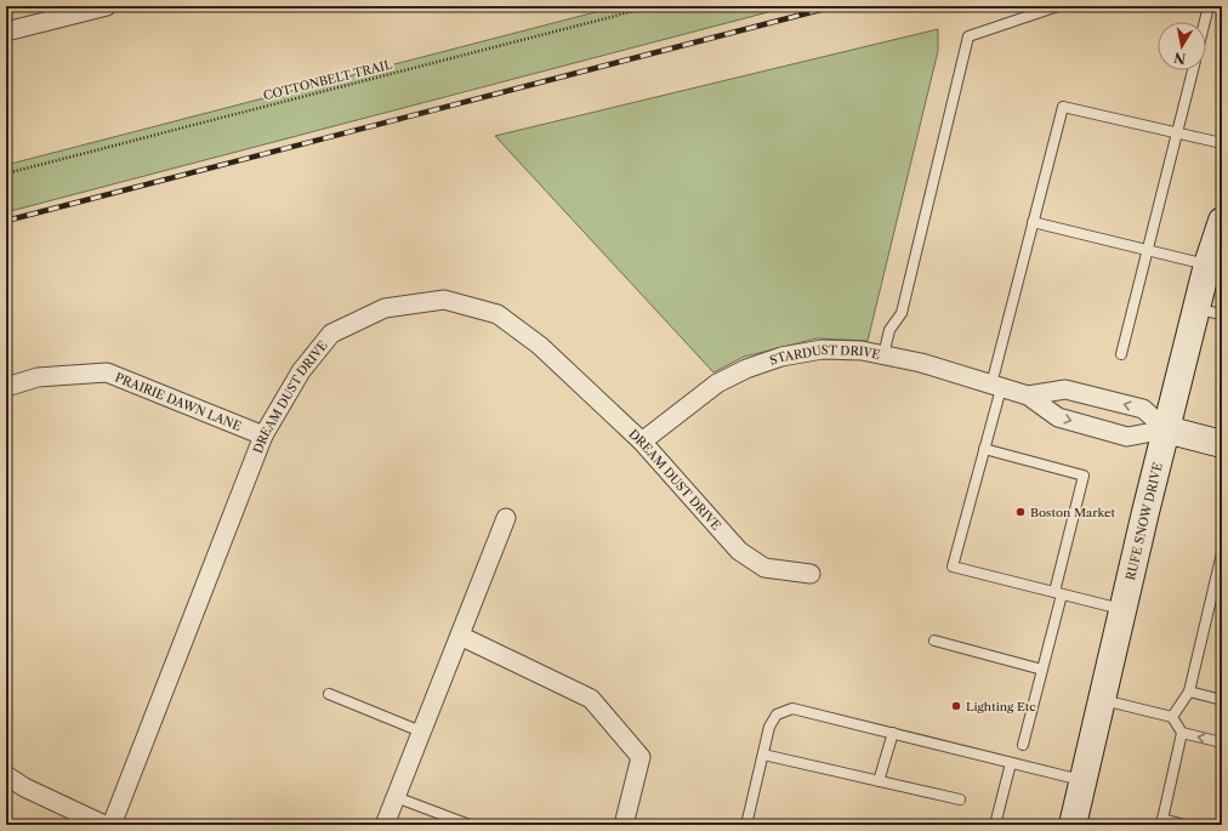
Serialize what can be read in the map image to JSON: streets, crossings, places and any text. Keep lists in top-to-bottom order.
{
  "streets": {
    "main road": ["RUFE SNOW DRIVE"],
    "street": ["STARDUST DRIVE", "DREAM DUST DRIVE", "PRAIRIE DAWN LANE"],
    "path": ["COTTONBELT TRAIL"]
  },
  "crossings": [
    ["STARDUST DRIVE", "DREAM DUST DRIVE"],
    ["STARDUST DRIVE", "RUFE SNOW DRIVE"],
    ["DREAM DUST DRIVE", "PRAIRIE DAWN LANE"]
  ],
  "places": ["Boston Market", "Lighting Etc"],
  "north": "bottom"
}
